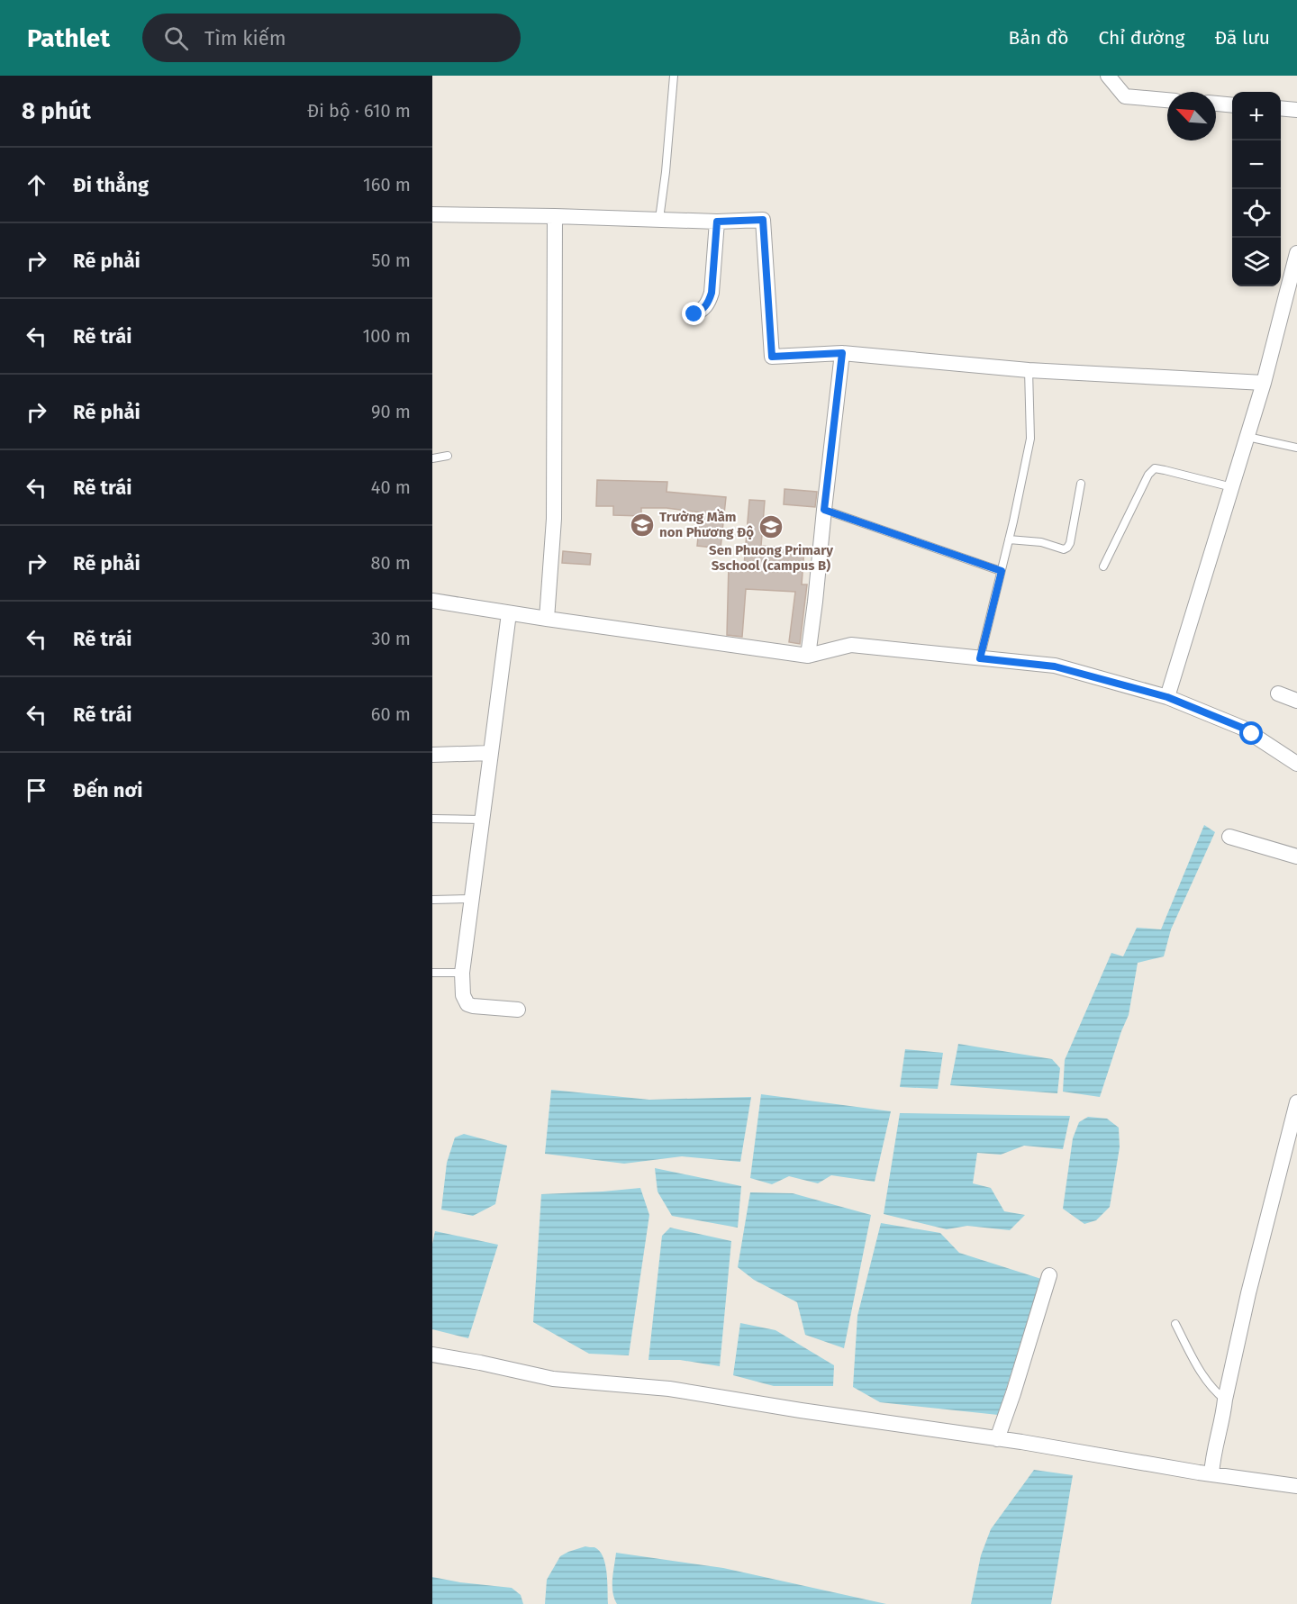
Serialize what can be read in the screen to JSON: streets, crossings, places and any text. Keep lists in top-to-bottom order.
{
  "places": {
    "school or university": ["Trường Mầm non Phương Độ", "Sen Phuong Primary Sschool (campus B)"]
  },
  "north": "top left",
  "page": {
    "header": "Pathlet",
    "search": "Tìm kiếm",
    "nav": ["Bản đồ", "Chỉ đường", "Đã lưu"],
    "heading": ["8 phút", "Đi bộ · 610 m"],
    "map_buttons": ["+", "−"],
    "list": [
      ["Đi thẳng", "160 m"],
      ["Rẽ phải", "50 m"],
      ["Rẽ trái", "100 m"],
      ["Rẽ phải", "90 m"],
      ["Rẽ trái", "40 m"],
      ["Rẽ phải", "80 m"],
      ["Rẽ trái", "30 m"],
      ["Rẽ trái", "60 m"],
      "Đến nơi"
    ]
  }
}
